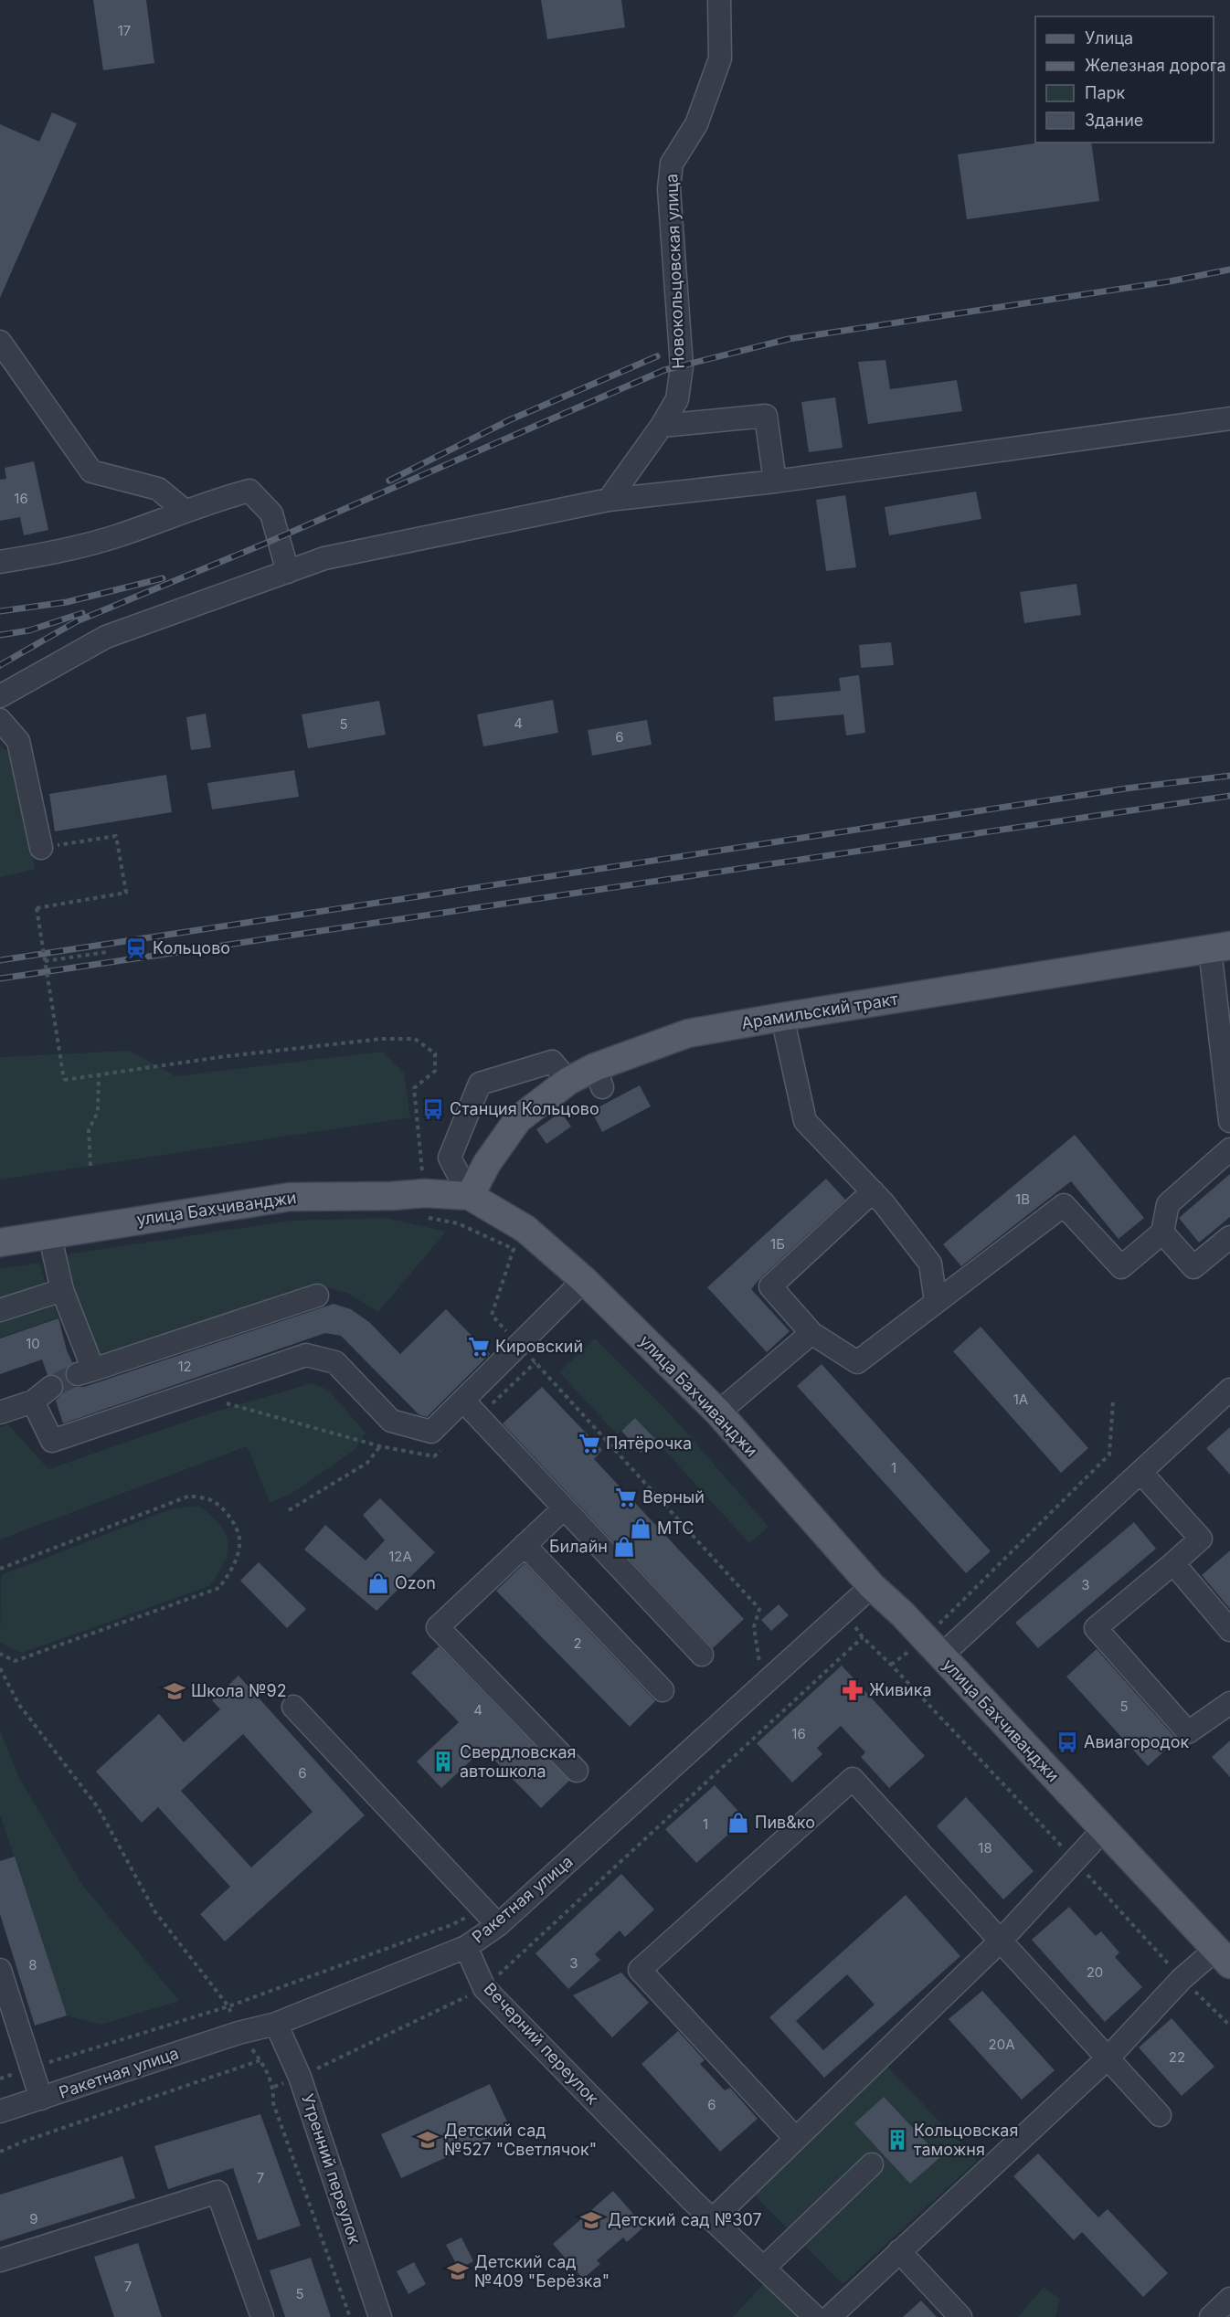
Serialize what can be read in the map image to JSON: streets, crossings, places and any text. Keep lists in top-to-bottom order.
{
  "streets": {
    "main road": ["Арамильский тракт", "улица Бахчиванджи"],
    "street": [
      "Новокольцовская улица",
      "Ракетная улица",
      "Вечерний переулок",
      "Утренний переулок"
    ]
  },
  "crossings": [
    ["Арамильский тракт", "улица Бахчиванджи"],
    ["улица Бахчиванджи", "Ракетная улица"],
    ["Ракетная улица", "Вечерний переулок"],
    ["Ракетная улица", "Утренний переулок"]
  ],
  "places": {
    "station": ["Кольцово"],
    "bus stop": ["Станция Кольцово", "Авиагородок"],
    "supermarket": ["Кировский", "Пятёрочка", "Верный"],
    "shop": [
      "МТС",
      "Билайн",
      "Ozon",
      "Пив&ко"
    ],
    "pharmacy": ["Живика"],
    "school or university": [
      "Школа №92",
      "Детский сад №527 \"Светлячок\"",
      "Детский сад №307",
      "Детский сад №409 \"Берёзка\""
    ],
    "building": ["Свердловская автошкола", "Кольцовская таможня"]
  },
  "house_numbers": [
    "17",
    "16",
    "4",
    "5",
    "6",
    "1В",
    "1Б",
    "10",
    "12",
    "1А",
    "1",
    "12А",
    "3",
    "2",
    "5",
    "4",
    "16",
    "6",
    "1",
    "18",
    "3",
    "8",
    "20",
    "20А",
    "22",
    "6",
    "7",
    "9",
    "7",
    "5"
  ],
  "legend": [
    "Улица",
    "Железная дорога",
    "Парк",
    "Здание"
  ]
}
